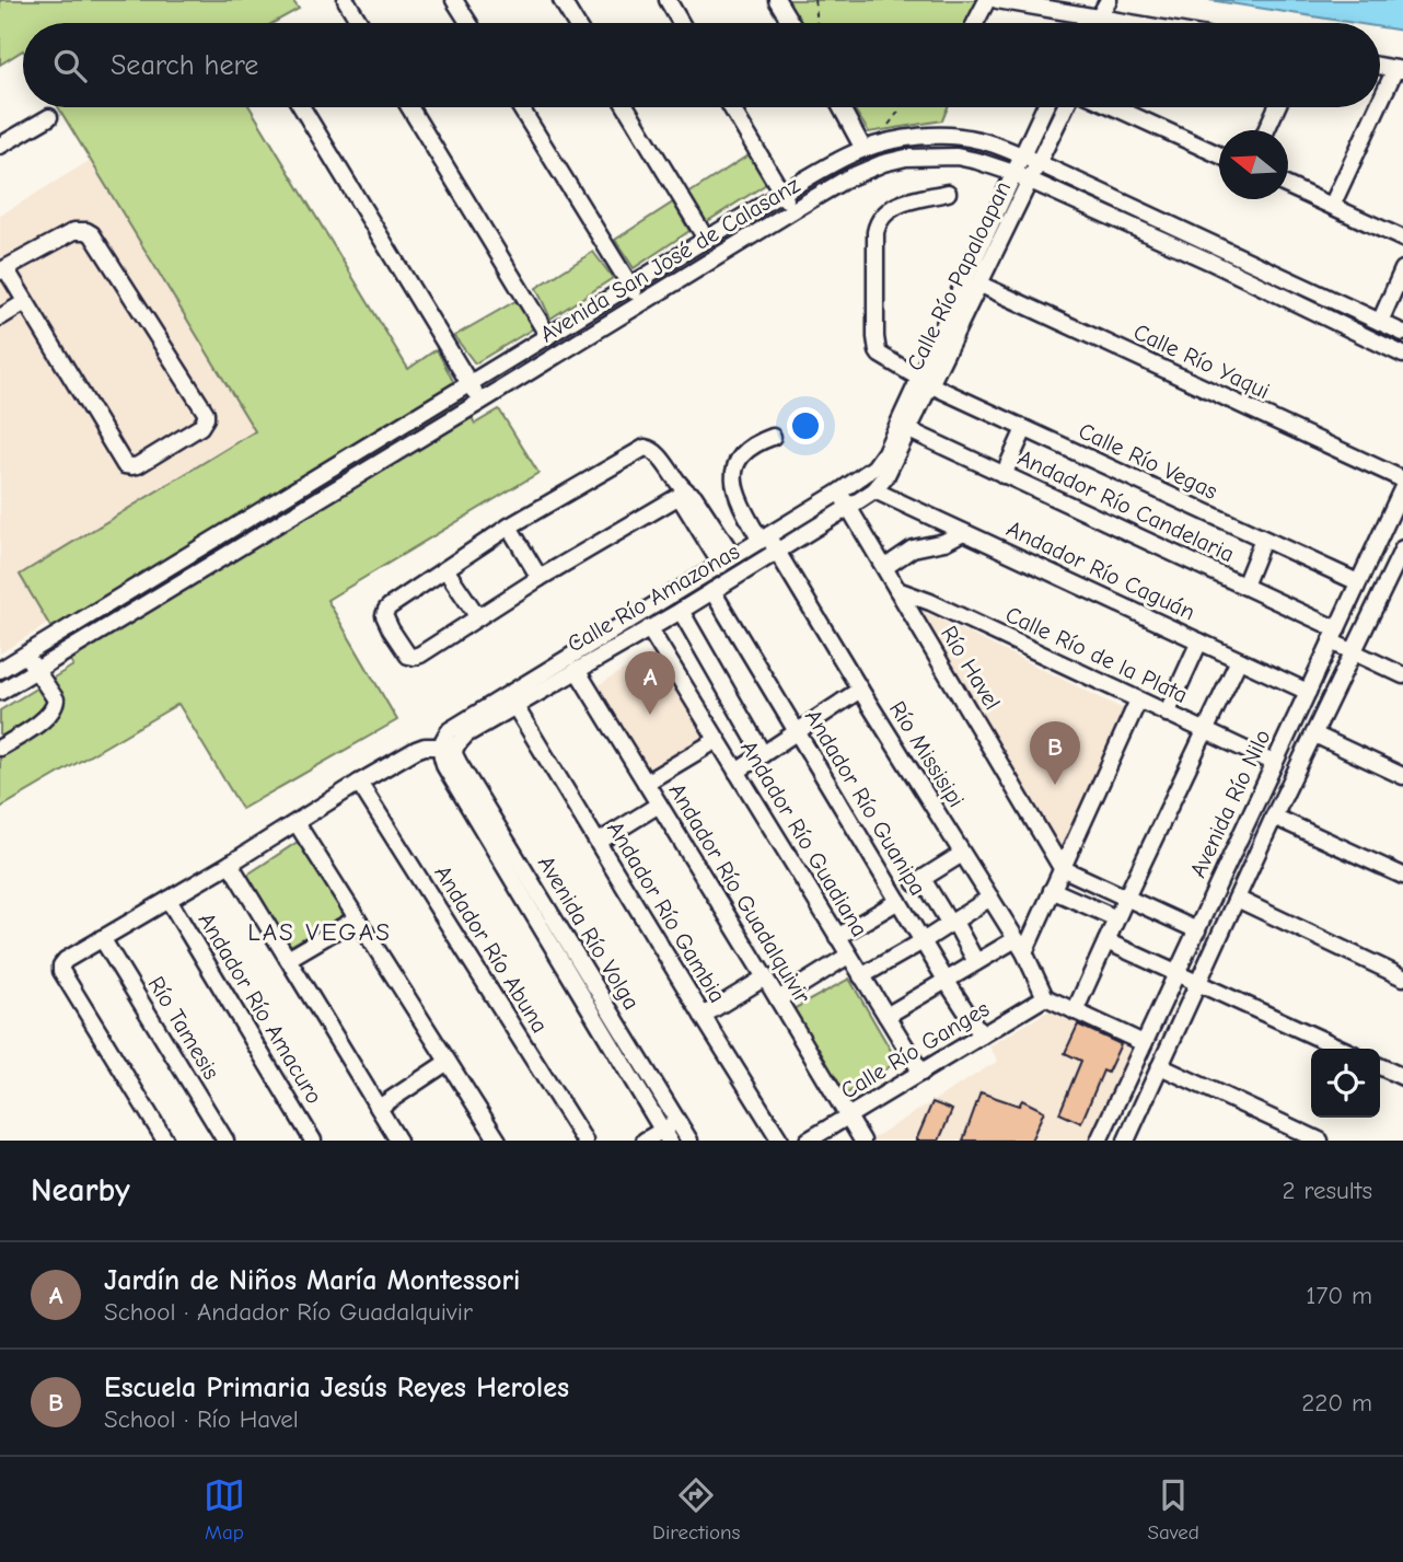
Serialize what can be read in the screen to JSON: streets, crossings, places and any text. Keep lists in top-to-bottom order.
{
  "streets": {
    "street": [
      "Avenida San José de Calasanz",
      "Calle Río Papaloapan",
      "Calle Río Yaqui",
      "Calle Río Vegas",
      "Andador Río Candelaria",
      "Andador Río Caguán",
      "Calle Río Amazonas",
      "Calle Río de la Plata",
      "Río Havel",
      "Río Missisipi",
      "Andador Río Guanipa",
      "Avenida Río Nilo",
      "Andador Río Guadiana",
      "Andador Río Guadalquivir",
      "Andador Río Gambia",
      "Avenida Río Volga",
      "Andador Río Abuna",
      "Andador Río Amacuro",
      "Río Tamesis",
      "Calle Río Ganges"
    ]
  },
  "crossings": [
    ["Avenida San José de Calasanz", "Calle Río Papaloapan"],
    ["Calle Río Papaloapan", "Calle Río Yaqui"],
    ["Calle Río Papaloapan", "Calle Río Vegas"],
    ["Calle Río Papaloapan", "Andador Río Candelaria"],
    ["Calle Río Papaloapan", "Calle Río Amazonas"],
    ["Calle Río Vegas", "Avenida Río Nilo"],
    ["Andador Río Candelaria", "Avenida Río Nilo"],
    ["Andador Río Caguán", "Calle Río Amazonas"],
    ["Andador Río Caguán", "Avenida Río Nilo"],
    ["Calle Río Amazonas", "Río Havel"],
    ["Calle Río Amazonas", "Río Missisipi"],
    ["Calle Río Amazonas", "Andador Río Guanipa"],
    ["Calle Río Amazonas", "Andador Río Guadiana"],
    ["Calle Río Amazonas", "Andador Río Guadalquivir"],
    ["Calle Río Amazonas", "Andador Río Gambia"],
    ["Calle Río Amazonas", "Avenida Río Volga"],
    ["Calle Río Amazonas", "Andador Río Abuna"],
    ["Calle Río Amazonas", "Andador Río Amacuro"],
    ["Calle Río Amazonas", "Río Tamesis"],
    ["Calle Río de la Plata", "Río Havel"],
    ["Calle Río de la Plata", "Avenida Río Nilo"],
    ["Río Missisipi", "Calle Río Ganges"],
    ["Andador Río Guanipa", "Calle Río Ganges"],
    ["Andador Río Guadiana", "Calle Río Ganges"],
    ["Andador Río Guadalquivir", "Calle Río Ganges"]
  ],
  "districts": ["LAS VEGAS"],
  "north": "left",
  "page": {
    "search": "Search here",
    "pins": ["A", "B"],
    "heading": ["Nearby", "2 results"],
    "list": [
      {
        "mark": "A",
        "name": "Jardín de Niños María Montessori",
        "note": "School · Andador Río Guadalquivir",
        "value": "170 m"
      },
      {
        "mark": "B",
        "name": "Escuela Primaria Jesús Reyes Heroles",
        "note": "School · Río Havel",
        "value": "220 m"
      }
    ],
    "nav": ["Map", "Directions", "Saved"]
  }
}
